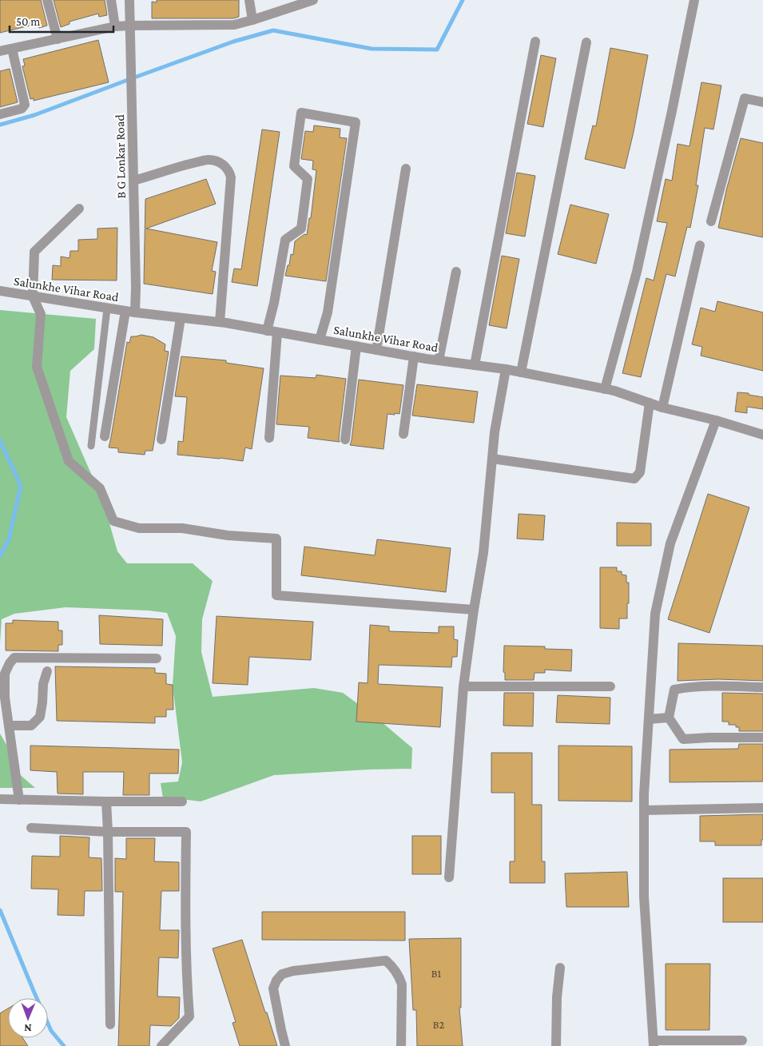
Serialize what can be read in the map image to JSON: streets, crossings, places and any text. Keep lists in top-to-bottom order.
{
  "streets": {
    "street": ["B G Lonkar Road", "Salunkhe Vihar Road"]
  },
  "crossings": [
    ["B G Lonkar Road", "Salunkhe Vihar Road"]
  ],
  "house_numbers": ["B1", "B2"],
  "scale_bar": "50 m",
  "north": "bottom"
}
